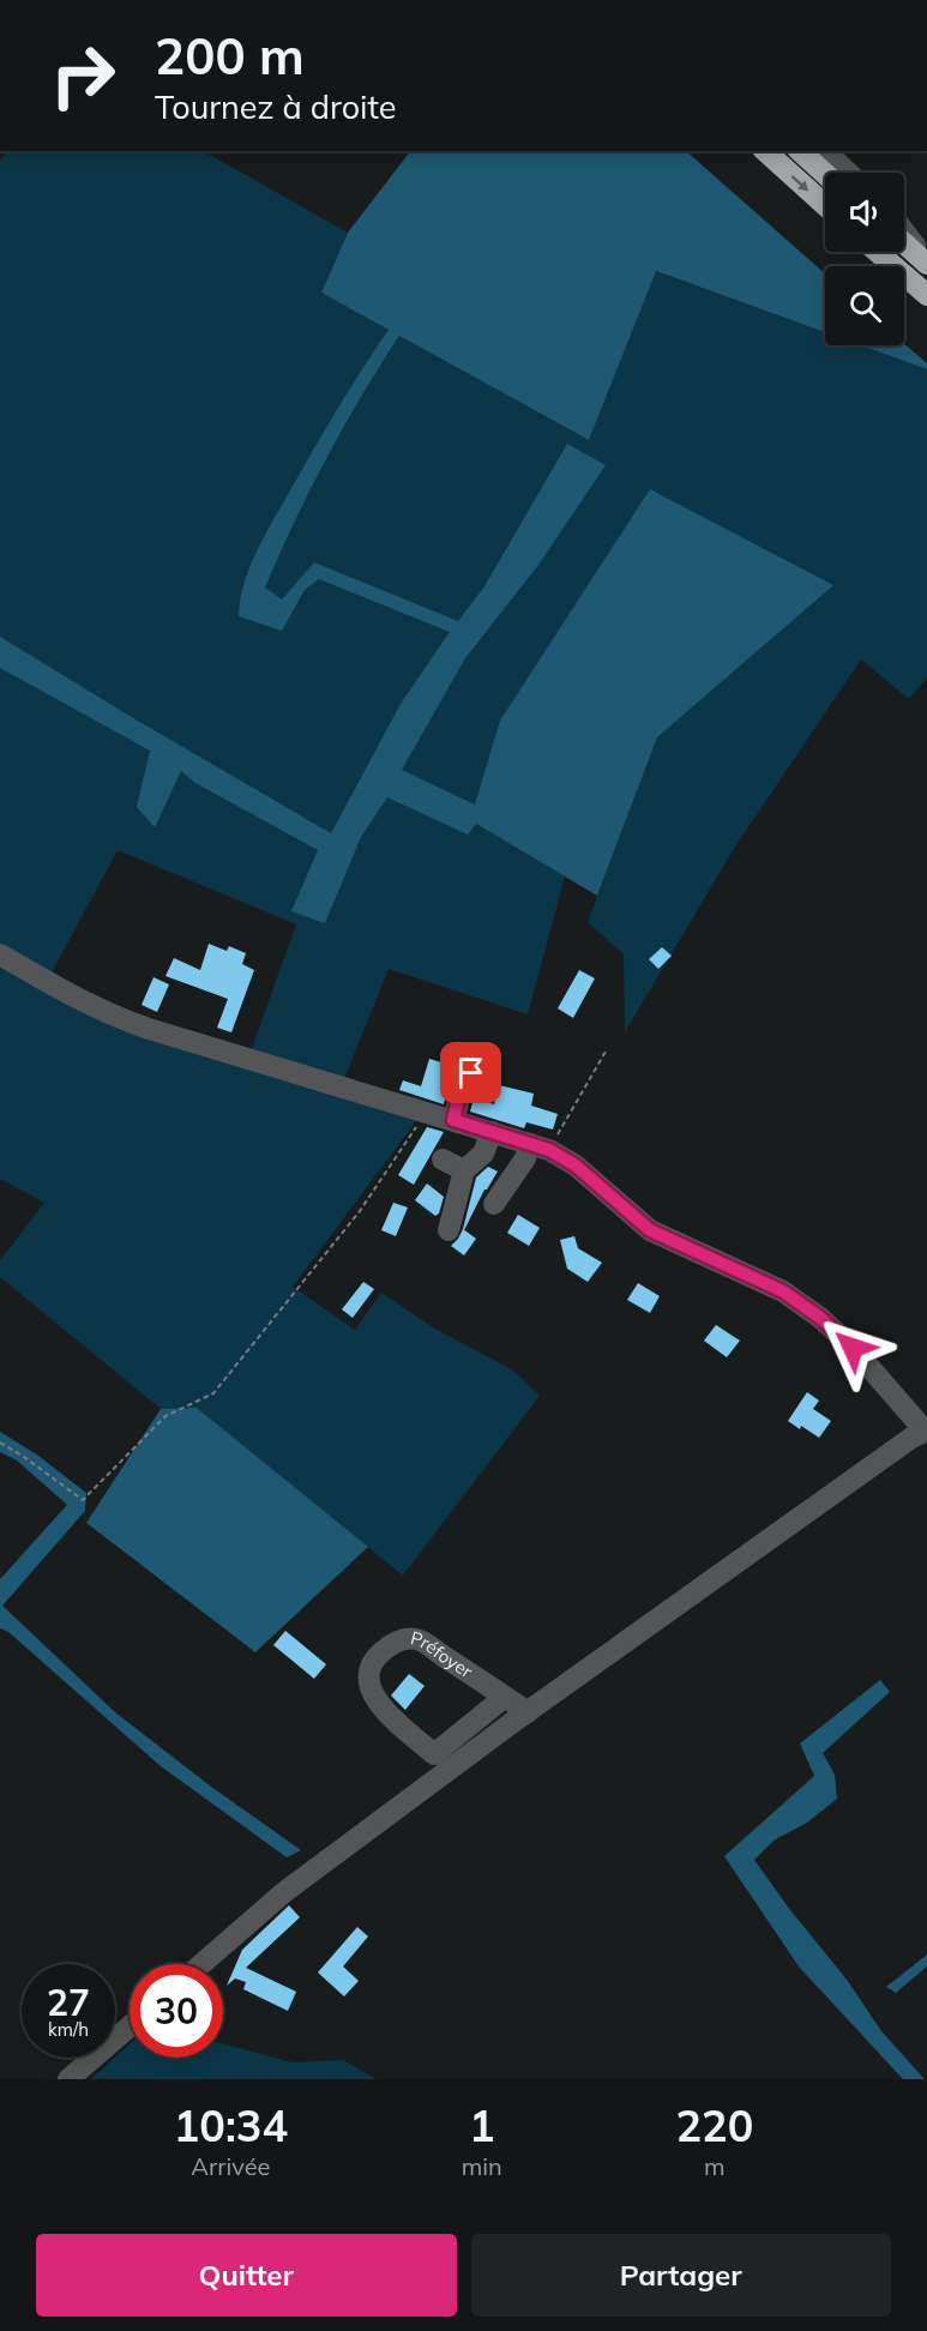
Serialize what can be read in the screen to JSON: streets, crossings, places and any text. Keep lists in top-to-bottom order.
{
  "streets": {
    "street": ["Préfoyer"]
  },
  "page": {
    "turn": ["200 m", "Tournez à droite"],
    "speed": "27 km/h",
    "limit": "30",
    "eta": [
      "10:34",
      "Arrivée",
      "1",
      "min",
      "220",
      "m"
    ],
    "buttons": ["Quitter", "Partager"]
  }
}
